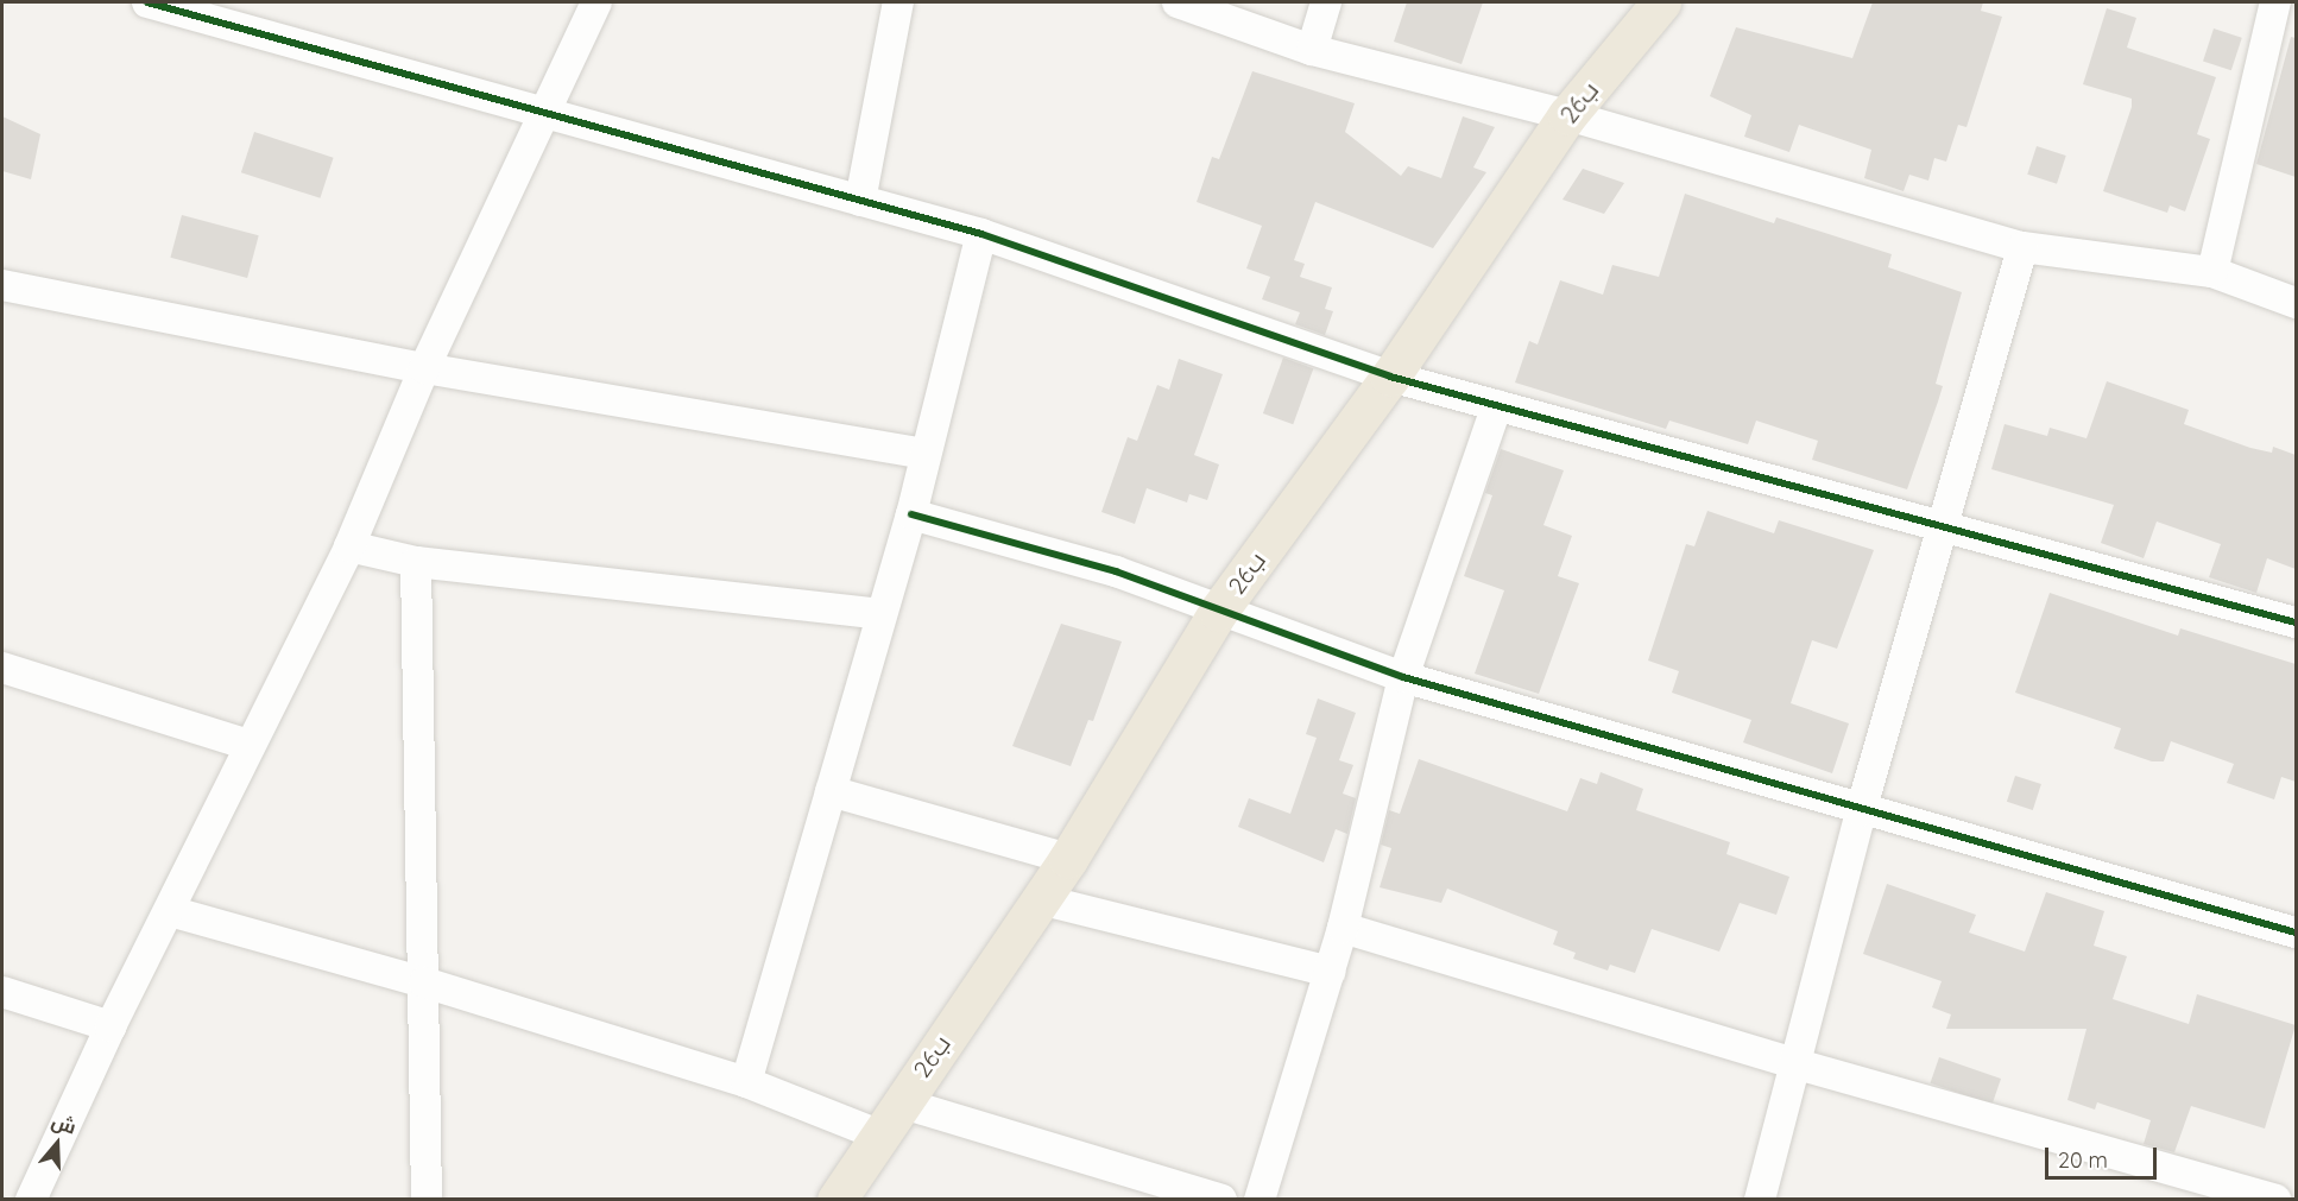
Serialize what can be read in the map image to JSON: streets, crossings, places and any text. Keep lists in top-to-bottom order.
{
  "streets": {
    "highway": ["26ب"]
  },
  "scale_bar": "20 m",
  "north": "top"
}
